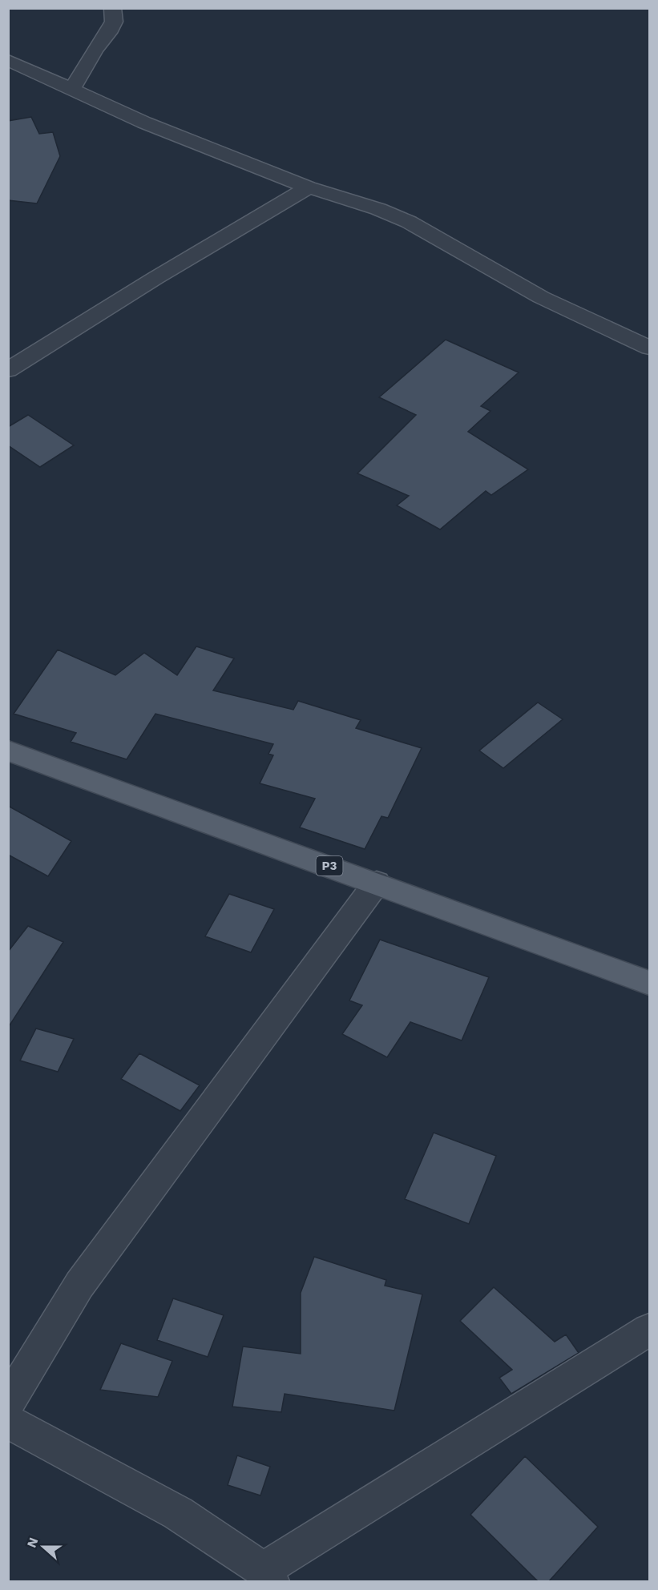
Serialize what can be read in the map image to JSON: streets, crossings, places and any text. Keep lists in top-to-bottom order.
{
  "streets": {
    "main road": ["P3"]
  },
  "north": "left"
}
